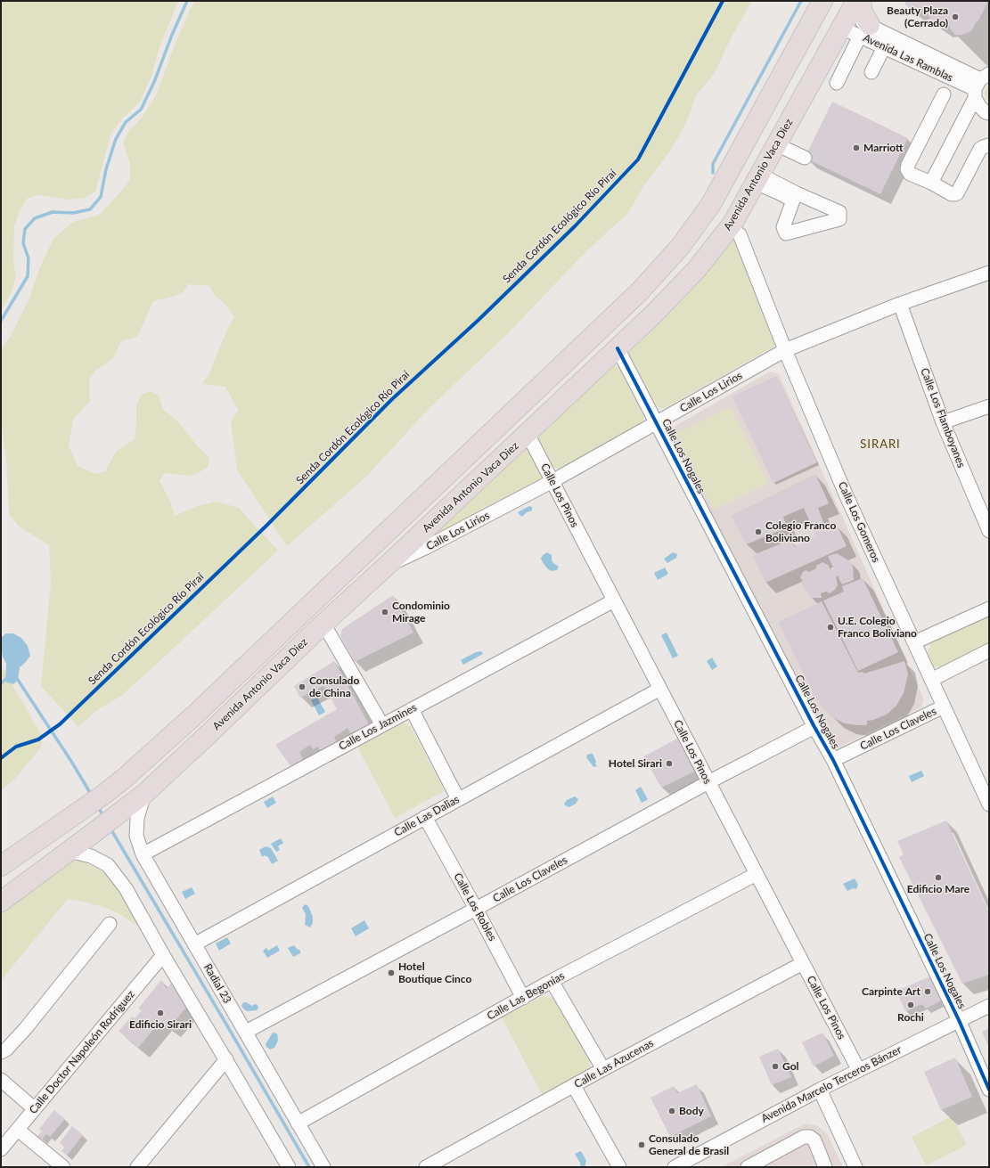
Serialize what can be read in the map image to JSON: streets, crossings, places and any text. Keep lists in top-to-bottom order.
{
  "streets": {
    "highway": ["Avenida Antonio Vaca Diez"],
    "street": [
      "Avenida Las Ramblas",
      "Calle Los Lirios",
      "Calle Los Flamboyanes",
      "Calle Los Nogales",
      "Calle Los Pinos",
      "Calle Los Gomeros",
      "Calle Los Jazmines",
      "Calle Los Claveles",
      "Calle Las Dalias",
      "Calle Los Robles",
      "Radial 23",
      "Calle Las Begonias",
      "Calle Doctor Napoleón Rodriguez",
      "Calle Las Azucenas",
      "Avenida Marcelo Terceros Bánzer"
    ],
    "cycle path": ["Senda Cordón Ecológico Río Piraí"]
  },
  "crossings": [
    ["Avenida Las Ramblas", "Avenida Antonio Vaca Diez"],
    ["Avenida Antonio Vaca Diez", "Calle Los Lirios"],
    ["Avenida Antonio Vaca Diez", "Calle Los Nogales"],
    ["Avenida Antonio Vaca Diez", "Calle Los Pinos"],
    ["Avenida Antonio Vaca Diez", "Radial 23"],
    ["Calle Los Lirios", "Calle Los Flamboyanes"],
    ["Calle Los Lirios", "Calle Los Nogales"],
    ["Calle Los Lirios", "Calle Los Pinos"],
    ["Calle Los Lirios", "Calle Los Gomeros"],
    ["Calle Los Nogales", "Calle Los Claveles"],
    ["Calle Los Nogales", "Avenida Marcelo Terceros Bánzer"],
    ["Calle Los Pinos", "Calle Los Jazmines"],
    ["Calle Los Pinos", "Calle Los Claveles"],
    ["Calle Los Pinos", "Calle Las Dalias"],
    ["Calle Los Pinos", "Calle Las Begonias"],
    ["Calle Los Pinos", "Calle Las Azucenas"],
    ["Calle Los Pinos", "Avenida Marcelo Terceros Bánzer"],
    ["Calle Los Gomeros", "Calle Los Claveles"],
    ["Calle Los Jazmines", "Radial 23"],
    ["Calle Los Claveles", "Calle Los Robles"],
    ["Calle Los Claveles", "Radial 23"],
    ["Calle Las Dalias", "Calle Los Robles"],
    ["Calle Las Dalias", "Radial 23"],
    ["Calle Los Robles", "Calle Las Begonias"],
    ["Radial 23", "Calle Las Begonias"]
  ],
  "districts": ["SIRARI"],
  "places": [
    "Beauty Plaza (Cerrado)",
    "Marriott",
    "Colegio Franco Boliviano",
    "Condominio Mirage",
    "U.E. Colegio Franco Boliviano",
    "Consulado de China",
    "Hotel Sirari",
    "Edificio Mare",
    "Hotel Boutique Cinco",
    "Carpinte Art",
    "Rochi",
    "Edificio Sirari",
    "Gol",
    "Body",
    "Consulado General de Brasil"
  ]
}
